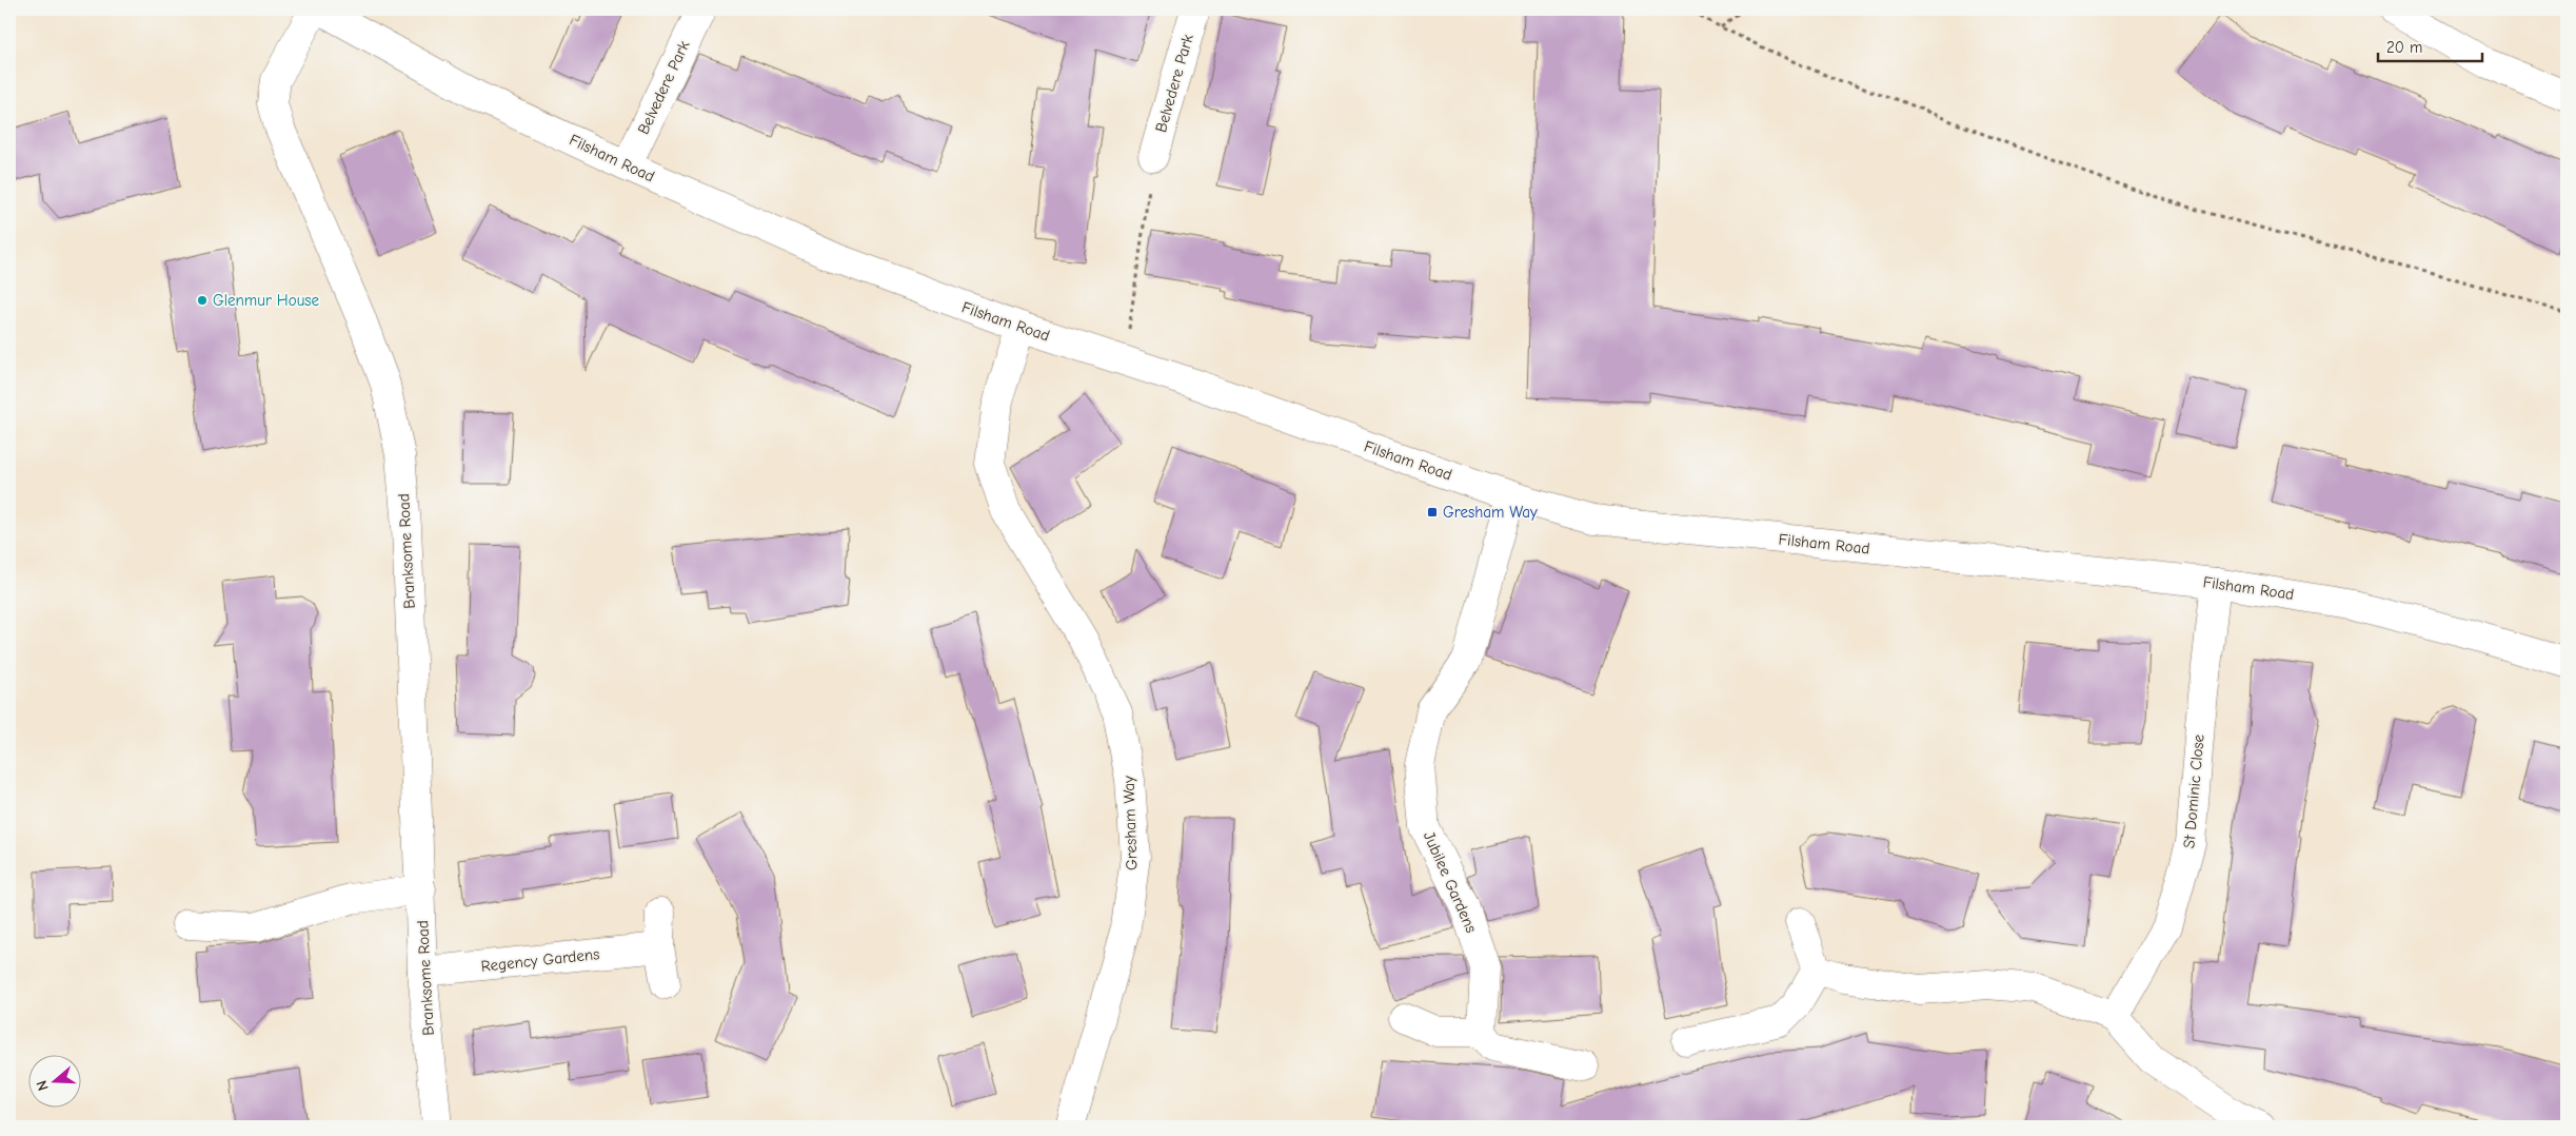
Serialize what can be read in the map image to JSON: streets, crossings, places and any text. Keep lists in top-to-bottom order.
{
  "streets": {
    "street": [
      "Belvedere Park",
      "Filsham Road",
      "Branksome Road",
      "St Dominic Close",
      "Gresham Way",
      "Jubilee Gardens",
      "Regency Gardens"
    ]
  },
  "crossings": [
    ["Belvedere Park", "Filsham Road"],
    ["Filsham Road", "St Dominic Close"],
    ["Filsham Road", "Gresham Way"],
    ["Filsham Road", "Jubilee Gardens"],
    ["Branksome Road", "Regency Gardens"]
  ],
  "places": {
    "other": ["Glenmur House"],
    "transit": ["Gresham Way"]
  },
  "scale_bar": "20 m",
  "north": "left"
}
